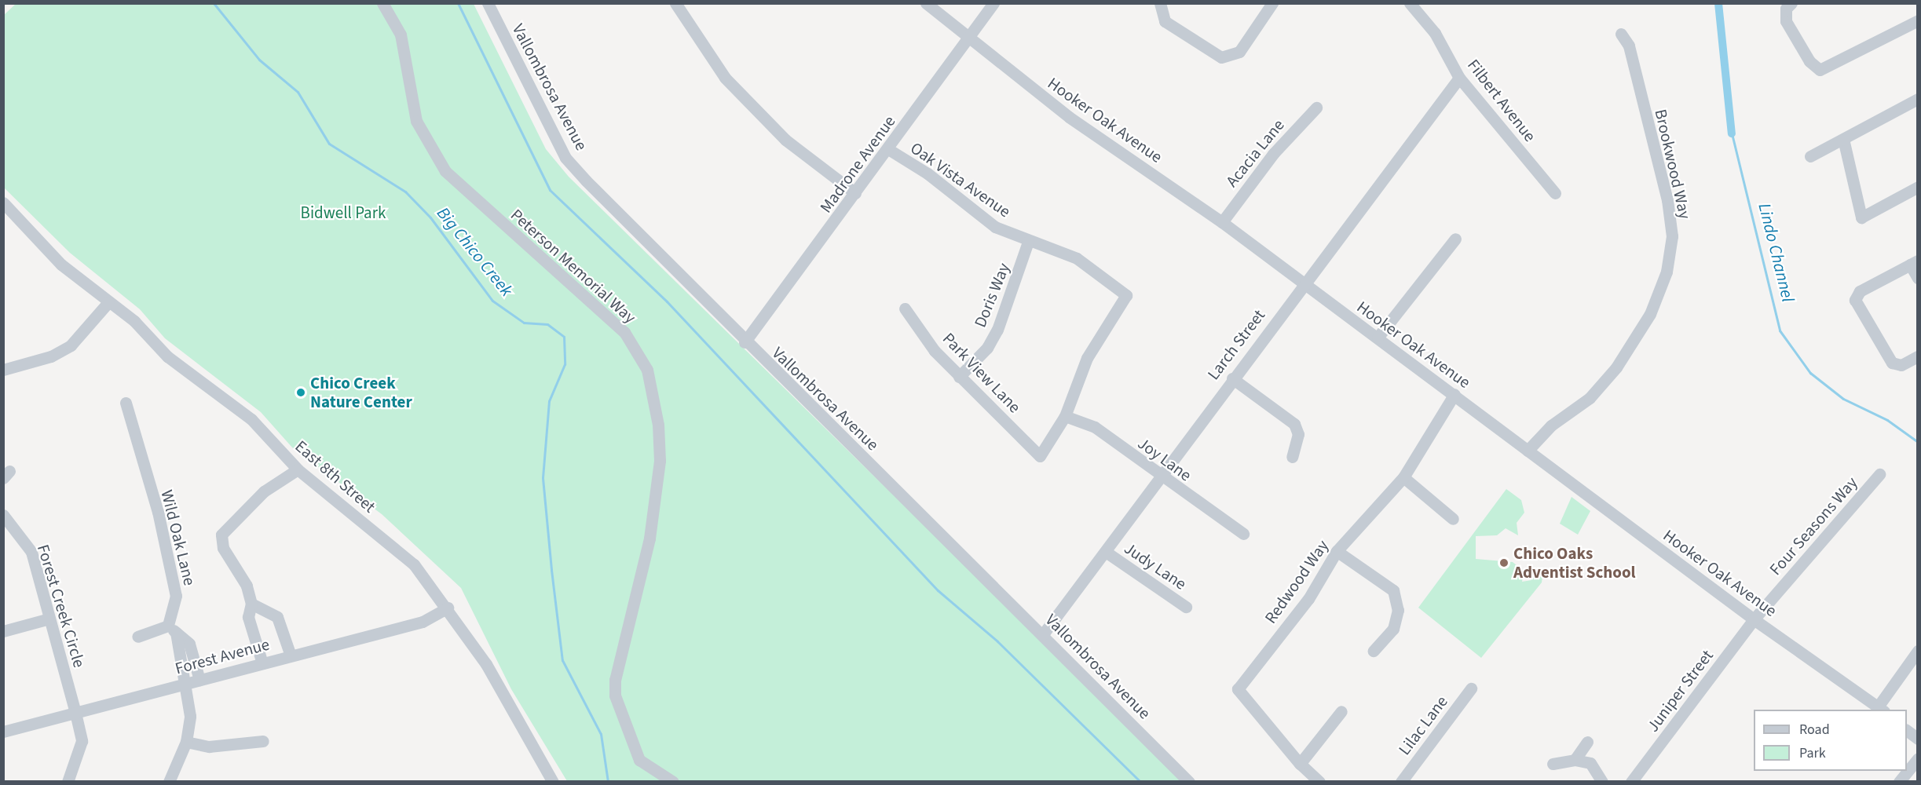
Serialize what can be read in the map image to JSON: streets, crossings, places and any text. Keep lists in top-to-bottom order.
{
  "streets": {
    "street": [
      "Vallombrosa Avenue",
      "Filbert Avenue",
      "Hooker Oak Avenue",
      "Acacia Lane",
      "Madrone Avenue",
      "Brookwood Way",
      "Oak Vista Avenue",
      "Peterson Memorial Way",
      "Doris Way",
      "Larch Street",
      "Park View Lane",
      "Joy Lane",
      "East 8th Street",
      "Four Seasons Way",
      "Wild Oak Lane",
      "Judy Lane",
      "Redwood Way",
      "Forest Creek Circle",
      "Forest Avenue",
      "Juniper Street",
      "Lilac Lane"
    ]
  },
  "crossings": [
    ["Vallombrosa Avenue", "Madrone Avenue"],
    ["Vallombrosa Avenue", "Larch Street"],
    ["Filbert Avenue", "Larch Street"],
    ["Hooker Oak Avenue", "Acacia Lane"],
    ["Hooker Oak Avenue", "Madrone Avenue"],
    ["Hooker Oak Avenue", "Brookwood Way"],
    ["Hooker Oak Avenue", "Larch Street"],
    ["Hooker Oak Avenue", "Four Seasons Way"],
    ["Hooker Oak Avenue", "Redwood Way"],
    ["Hooker Oak Avenue", "Juniper Street"],
    ["Madrone Avenue", "Oak Vista Avenue"],
    ["Oak Vista Avenue", "Doris Way"],
    ["Oak Vista Avenue", "Park View Lane"],
    ["Oak Vista Avenue", "Joy Lane"],
    ["Doris Way", "Park View Lane"],
    ["Larch Street", "Joy Lane"],
    ["Larch Street", "Judy Lane"],
    ["East 8th Street", "Forest Avenue"],
    ["Four Seasons Way", "Juniper Street"],
    ["Wild Oak Lane", "Forest Avenue"],
    ["Forest Creek Circle", "Forest Avenue"]
  ],
  "water": ["Big Chico Creek", "Lindo Channel"],
  "parks": ["Bidwell Park"],
  "places": ["Chico Creek Nature Center", "Chico Oaks Adventist School"],
  "legend": ["Road", "Park"]
}
